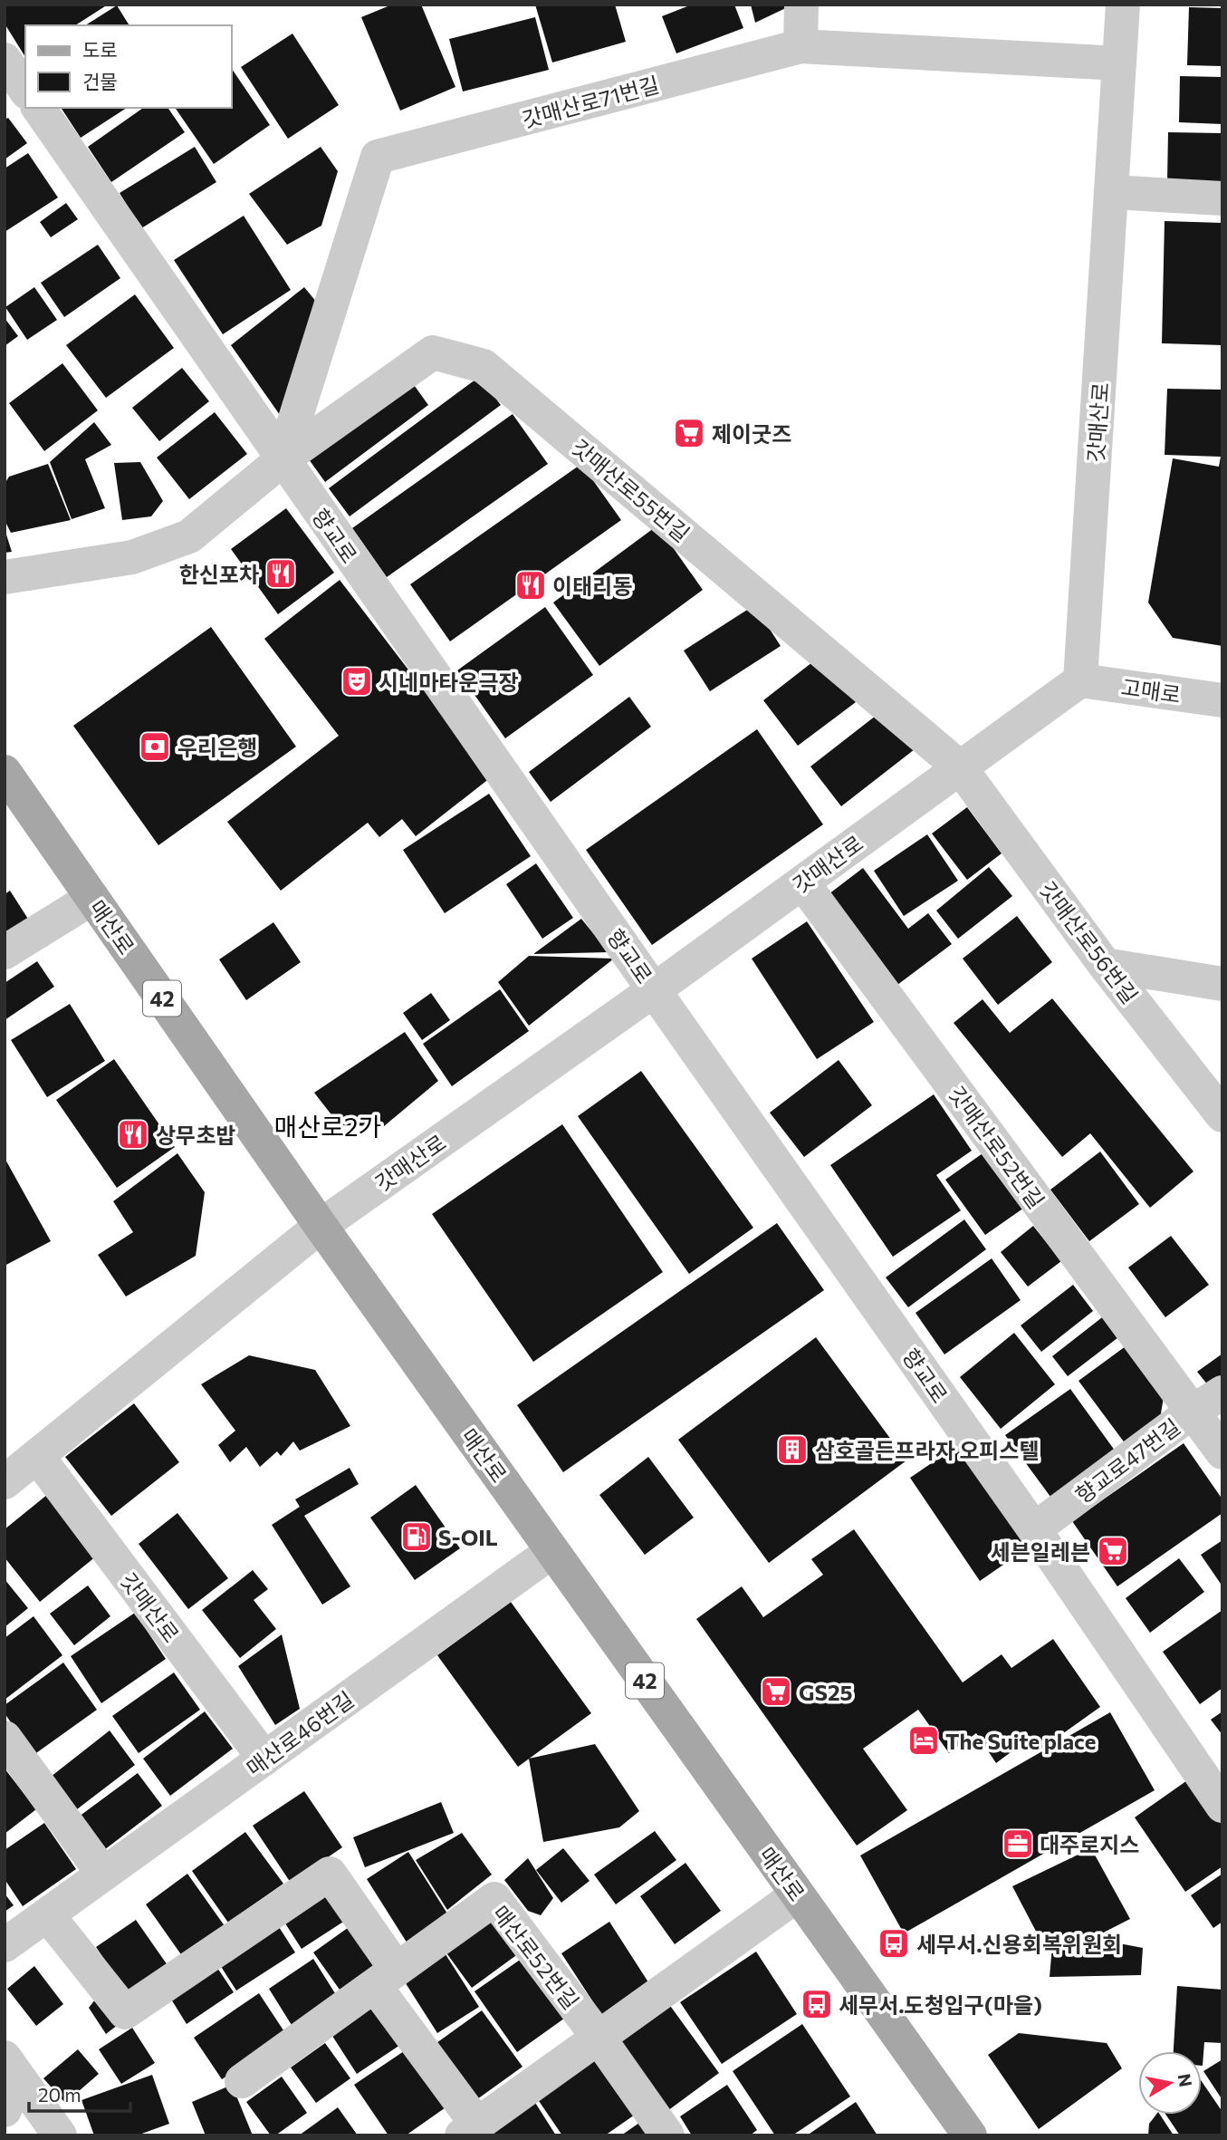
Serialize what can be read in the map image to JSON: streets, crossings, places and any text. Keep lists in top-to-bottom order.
{
  "streets": {
    "main road": ["매산로", "42"],
    "street": [
      "갓매산로71번길",
      "갓매산로",
      "갓매산로55번길",
      "향교로",
      "고매로",
      "갓매산로56번길",
      "갓매산로52번길",
      "향교로47번길",
      "매산로46번길",
      "매산로52번길"
    ]
  },
  "crossings": [
    ["갓매산로71번길", "갓매산로"],
    ["갓매산로71번길", "갓매산로55번길"],
    ["갓매산로71번길", "향교로"],
    ["갓매산로", "갓매산로55번길"],
    ["갓매산로", "향교로"],
    ["갓매산로", "고매로"],
    ["갓매산로", "매산로"],
    ["갓매산로", "갓매산로56번길"],
    ["갓매산로", "갓매산로52번길"],
    ["갓매산로", "매산로46번길"],
    ["갓매산로55번길", "향교로"],
    ["갓매산로55번길", "갓매산로56번길"],
    ["향교로", "향교로47번길"],
    ["매산로", "매산로46번길"],
    ["갓매산로52번길", "향교로47번길"]
  ],
  "districts": ["매산로2가"],
  "places": {
    "supermarket": ["제이굿즈", "세븐일레븐", "GS25"],
    "restaurant": ["한신포차", "이태리동", "상무초밥"],
    "theatre": ["시네마타운극장"],
    "bank": ["우리은행"],
    "building": ["삼호골든프라자 오피스텔"],
    "fuel station": ["S-OIL"],
    "hotel": ["The Suite place"],
    "office": ["대주로지스"],
    "bus stop": ["세무서.신용회복위원회", "세무서.도청입구(마을)"]
  },
  "legend": ["도로", "건물"],
  "scale_bar": "20 m",
  "north": "right"
}
